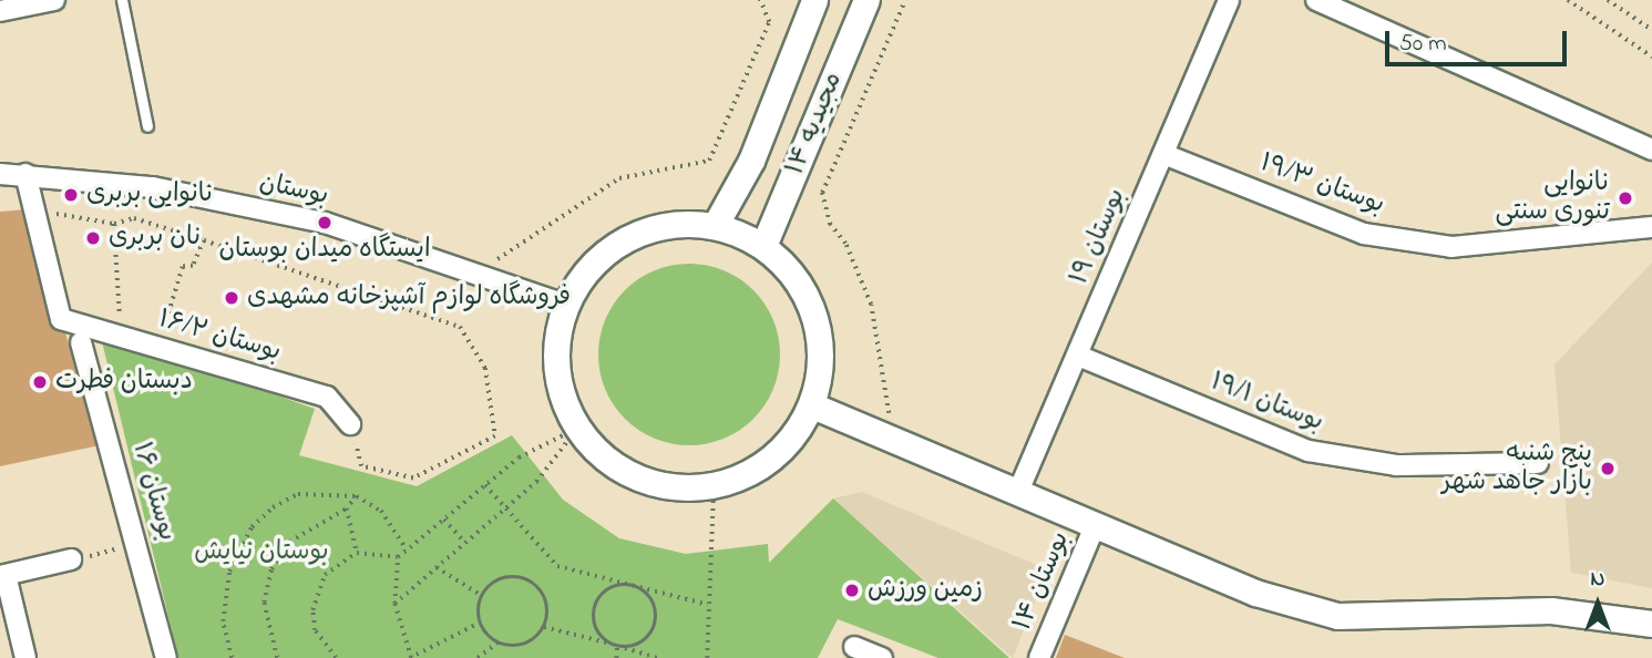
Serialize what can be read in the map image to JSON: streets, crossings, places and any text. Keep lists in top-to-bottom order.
{
  "streets": {
    "street": [
      "مجیدیه ۱۴",
      "بوستان ۱۹/۳",
      "بوستان",
      "بوستان ۱۹",
      "بوستان ۱۶/۲",
      "بوستان ۱۹/۱",
      "بوستان ۱۶",
      "بوستان ۱۴"
    ]
  },
  "crossings": [
    ["مجیدیه ۱۴", "بوستان"],
    ["بوستان ۱۹/۳", "بوستان ۱۹"],
    ["بوستان ۱۹", "بوستان ۱۹/۱"]
  ],
  "parks": ["بوستان نیایش"],
  "places": [
    "نانوایی بربری",
    "نانوایی تنوری سنتی",
    "ایستگاه میدان بوستان",
    "نان بربری",
    "فروشگاه لوازم آشپزخانه مشهدی",
    "دبستان فطرت",
    "پنج شنبه بازار جاهد شهر",
    "زمین ورزش"
  ],
  "scale_bar": "50 m",
  "north": "top"
}
